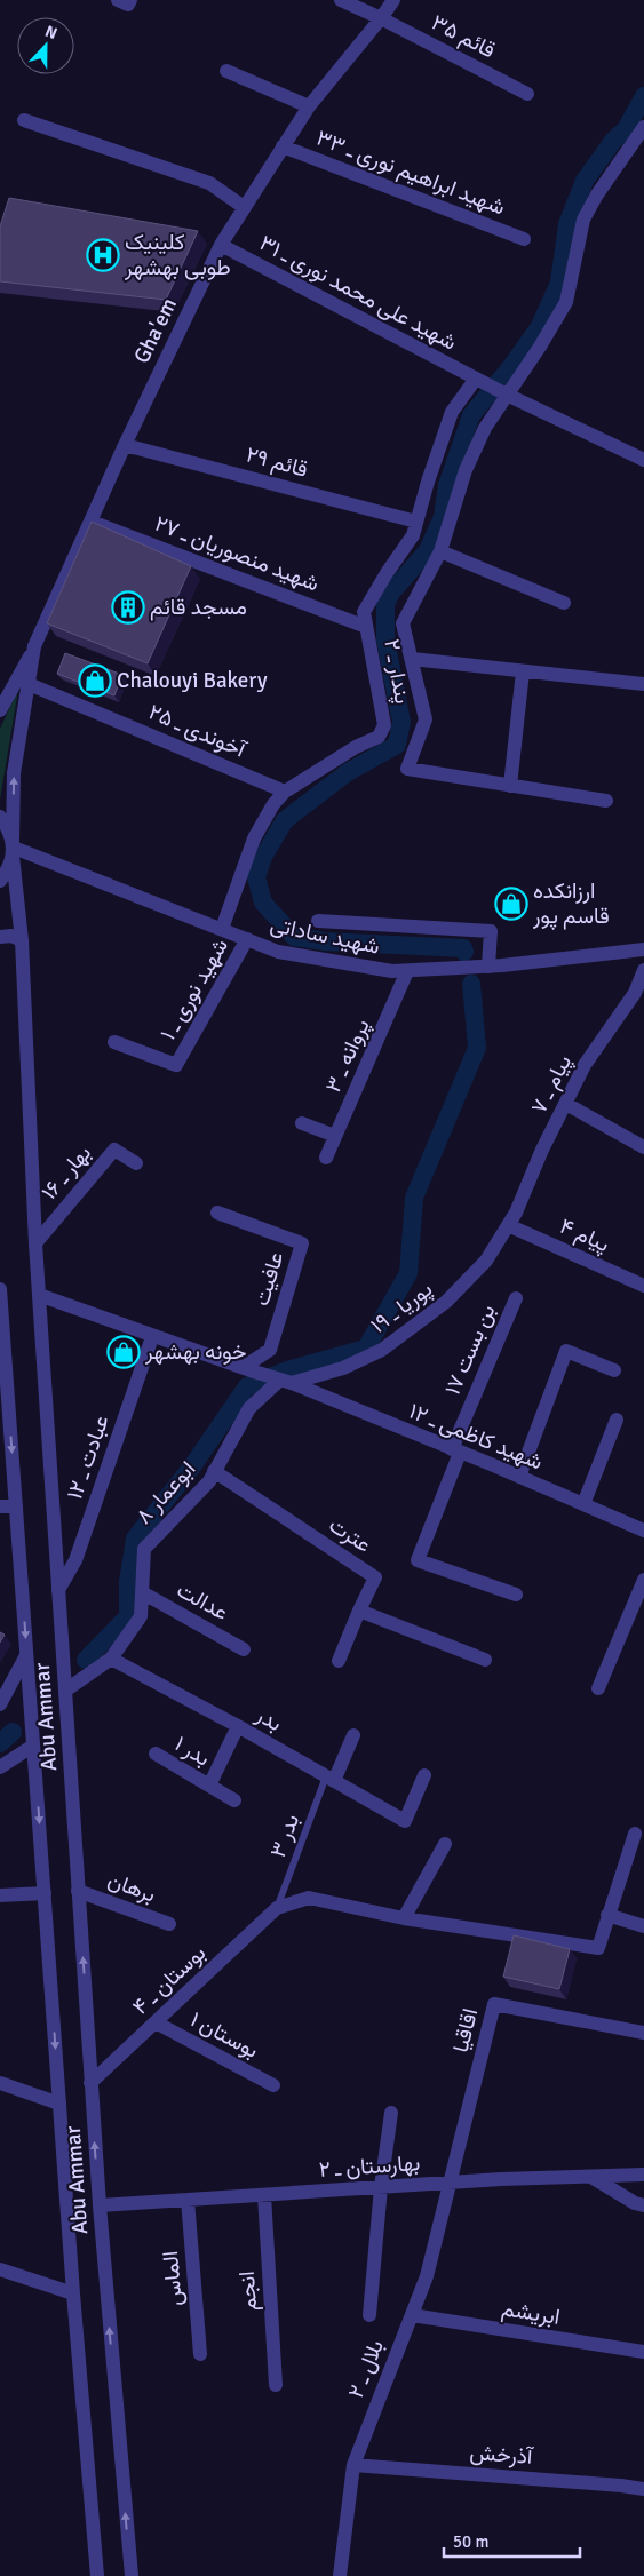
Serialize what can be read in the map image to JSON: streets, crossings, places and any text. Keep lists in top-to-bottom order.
{
  "streets": {
    "street": [
      "قائم ۳۵",
      "شهید ابراهیم نوری ـ ۳۳",
      "شهید علی محمد نوری ـ ۳۱",
      "Gha'em",
      "قائم ۲۹",
      "شهید منصوریان ـ ۲۷",
      "پندار ـ ۲",
      "آخوندی ـ ۲۵",
      "شهید ساداتی",
      "شهید نوری ـ ۱",
      "پروانه ـ ۳",
      "پیام ـ ۷",
      "بهار ـ ۱۶",
      "پیام ۴",
      "عافیت",
      "پوریا ـ ۱۹",
      "بن بست ۱۷",
      "شهید کاظمی ـ ۱۲",
      "عبادت ـ ۱۲",
      "ابوعمار ۸",
      "عترت",
      "عدالت",
      "Abu Ammar",
      "بدر",
      "بدر ۱",
      "برهان",
      "بوستان ـ ۴",
      "اقاقیا",
      "بوستان ۱",
      "بهارستان ـ ۲",
      "الماس",
      "انجم",
      "ابریشم",
      "بلال ـ ۲",
      "آذرخش"
    ],
    "lane": ["بدر ۳"]
  },
  "crossings": [
    ["قائم ۳۵", "Gha'em"],
    ["شهید ابراهیم نوری ـ ۳۳", "Gha'em"],
    ["شهید علی محمد نوری ـ ۳۱", "Gha'em"],
    ["شهید علی محمد نوری ـ ۳۱", "پندار ـ ۲"],
    ["Gha'em", "قائم ۲۹"],
    ["Gha'em", "شهید منصوریان ـ ۲۷"],
    ["قائم ۲۹", "پندار ـ ۲"],
    ["شهید منصوریان ـ ۲۷", "پندار ـ ۲"],
    ["پندار ـ ۲", "آخوندی ـ ۲۵"],
    ["پندار ـ ۲", "شهید ساداتی"],
    ["شهید ساداتی", "شهید نوری ـ ۱"],
    ["شهید ساداتی", "پروانه ـ ۳"],
    ["شهید ساداتی", "Abu Ammar"],
    ["پیام ـ ۷", "پیام ۴"],
    ["پیام ـ ۷", "پوریا ـ ۱۹"],
    ["بهار ـ ۱۶", "Abu Ammar"],
    ["پیام ۴", "پوریا ـ ۱۹"],
    ["عافیت", "شهید کاظمی ـ ۱۲"],
    ["پوریا ـ ۱۹", "شهید کاظمی ـ ۱۲"],
    ["پوریا ـ ۱۹", "ابوعمار ۸"],
    ["بن بست ۱۷", "شهید کاظمی ـ ۱۲"],
    ["شهید کاظمی ـ ۱۲", "عبادت ـ ۱۲"],
    ["شهید کاظمی ـ ۱۲", "ابوعمار ۸"],
    ["شهید کاظمی ـ ۱۲", "Abu Ammar"],
    ["عبادت ـ ۱۲", "Abu Ammar"],
    ["ابوعمار ۸", "عترت"],
    ["ابوعمار ۸", "عدالت"],
    ["ابوعمار ۸", "Abu Ammar"],
    ["ابوعمار ۸", "بدر"],
    ["Abu Ammar", "برهان"],
    ["Abu Ammar", "بوستان ـ ۴"],
    ["Abu Ammar", "بهارستان ـ ۲"],
    ["بدر", "بدر ۱"],
    ["بدر", "بدر ۳"],
    ["بدر ۳", "بوستان ـ ۴"],
    ["بوستان ـ ۴", "بوستان ۱"],
    ["اقاقیا", "بهارستان ـ ۲"],
    ["اقاقیا", "بلال ـ ۲"],
    ["بهارستان ـ ۲", "الماس"],
    ["بهارستان ـ ۲", "انجم"],
    ["بهارستان ـ ۲", "بلال ـ ۲"],
    ["ابریشم", "بلال ـ ۲"],
    ["بلال ـ ۲", "آذرخش"]
  ],
  "places": {
    "hospital": ["کلینیک طوبی بهشهر"],
    "building": ["مسجد قائم"],
    "shop": ["Chalouyi Bakery", "ارزانکده قاسم پور", "خونه بهشهر"]
  },
  "scale_bar": "50 m",
  "north": "top"
}
